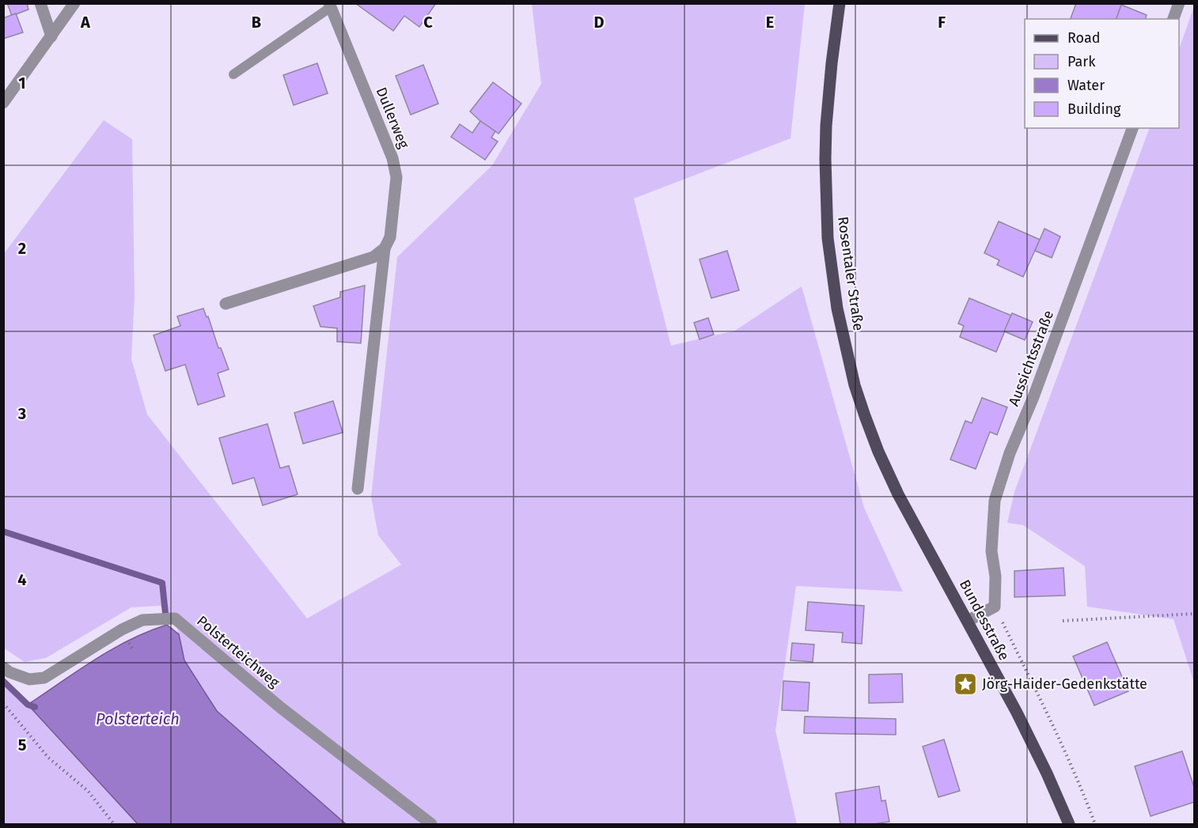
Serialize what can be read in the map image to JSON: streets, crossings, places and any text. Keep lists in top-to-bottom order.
{
  "streets": {
    "main road": ["Rosentaler Straße", "Bundesstraße"],
    "street": ["Dullerweg", "Aussichtsstraße", "Polsterteichweg"]
  },
  "crossings": [
    ["Rosentaler Straße", "Bundesstraße"],
    ["Aussichtsstraße", "Bundesstraße"]
  ],
  "water": ["Polsterteich"],
  "places": {
    "place": ["Jörg-Haider-Gedenkstätte"]
  },
  "legend": [
    "Road",
    "Park",
    "Water",
    "Building"
  ],
  "grid": {
    "columns": [
      "A",
      "B",
      "C",
      "D",
      "E",
      "F"
    ],
    "rows": [
      "1",
      "2",
      "3",
      "4",
      "5"
    ]
  }
}
